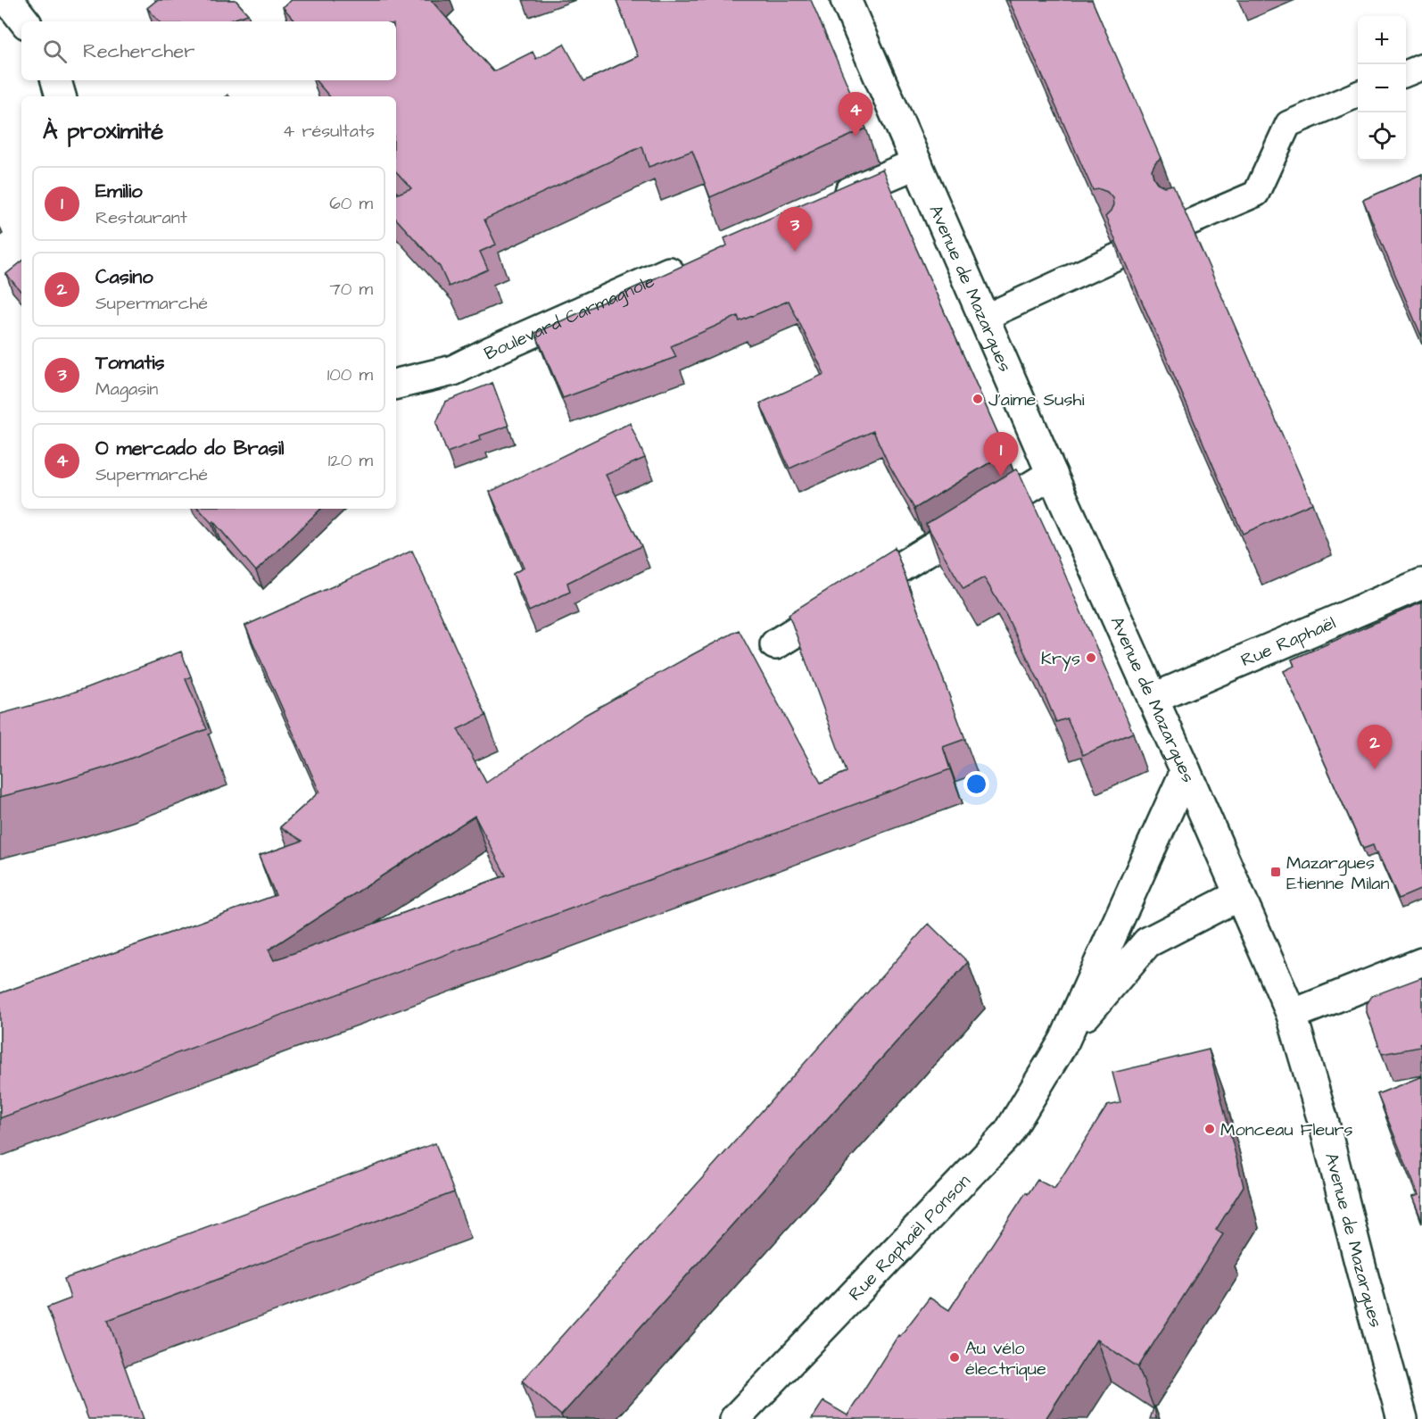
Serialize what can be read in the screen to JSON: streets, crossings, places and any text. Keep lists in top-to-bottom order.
{
  "streets": {
    "street": [
      "Avenue de Mazargues",
      "Boulevard Carmagnole",
      "Rue Raphaël",
      "Rue Raphaël Ponson"
    ]
  },
  "crossings": [
    ["Avenue de Mazargues", "Rue Raphaël"],
    ["Avenue de Mazargues", "Rue Raphaël Ponson"]
  ],
  "places": {
    "other": [
      "J'aime Sushi",
      "Krys",
      "Monceau Fleurs",
      "Au vélo électrique"
    ],
    "transit": ["Mazargues Etienne Milan"]
  },
  "page": {
    "map_buttons": ["+", "−"],
    "search": "Rechercher",
    "pins": [
      "4",
      "3",
      "1",
      "2"
    ],
    "heading": ["À proximité", "4 résultats"],
    "list": [
      {
        "mark": "1",
        "name": "Emilio",
        "note": "Restaurant",
        "value": "60 m"
      },
      {
        "mark": "2",
        "name": "Casino",
        "note": "Supermarché",
        "value": "70 m"
      },
      {
        "mark": "3",
        "name": "Tomatis",
        "note": "Magasin",
        "value": "100 m"
      },
      {
        "mark": "4",
        "name": "O mercado do Brasil",
        "note": "Supermarché",
        "value": "120 m"
      }
    ]
  }
}
